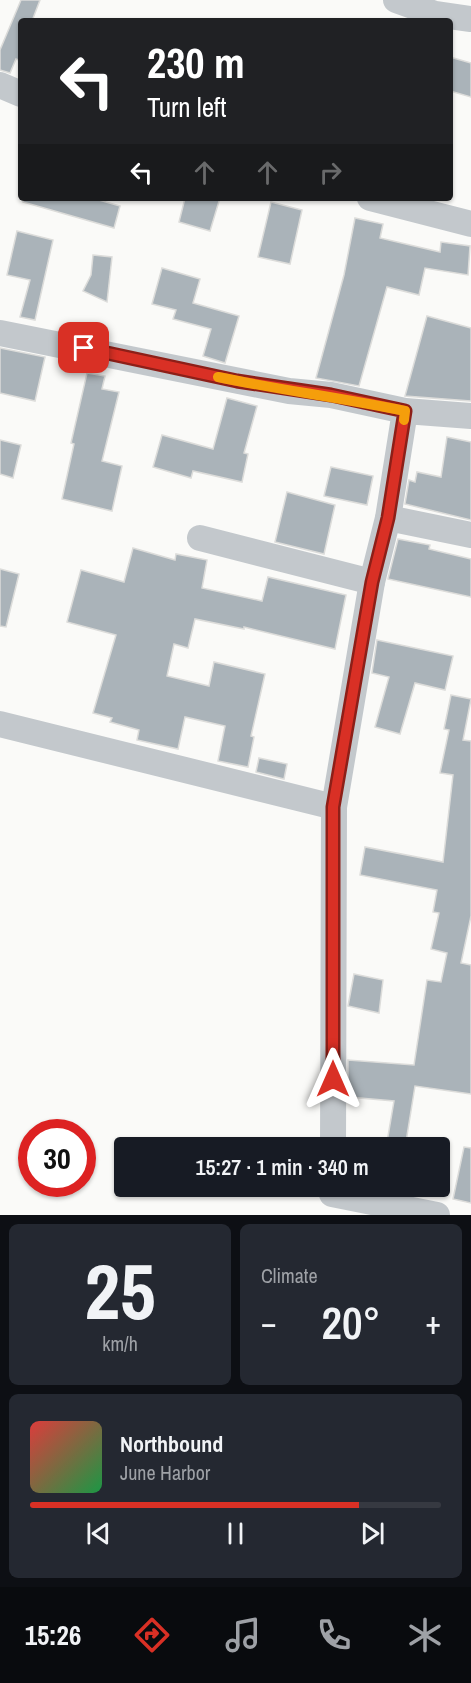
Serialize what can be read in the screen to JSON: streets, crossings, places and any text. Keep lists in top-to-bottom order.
{
  "page": {
    "turn": ["230 m", "Turn left"],
    "limit": "30",
    "trip": "15:27 · 1 min · 340 m",
    "tile": [
      ["25", "km/h"],
      "Climate"
    ],
    "heat": ["−", "20°", "+"],
    "song": ["Northbound", "June Harbor"],
    "tabs": "15:26"
  }
}
